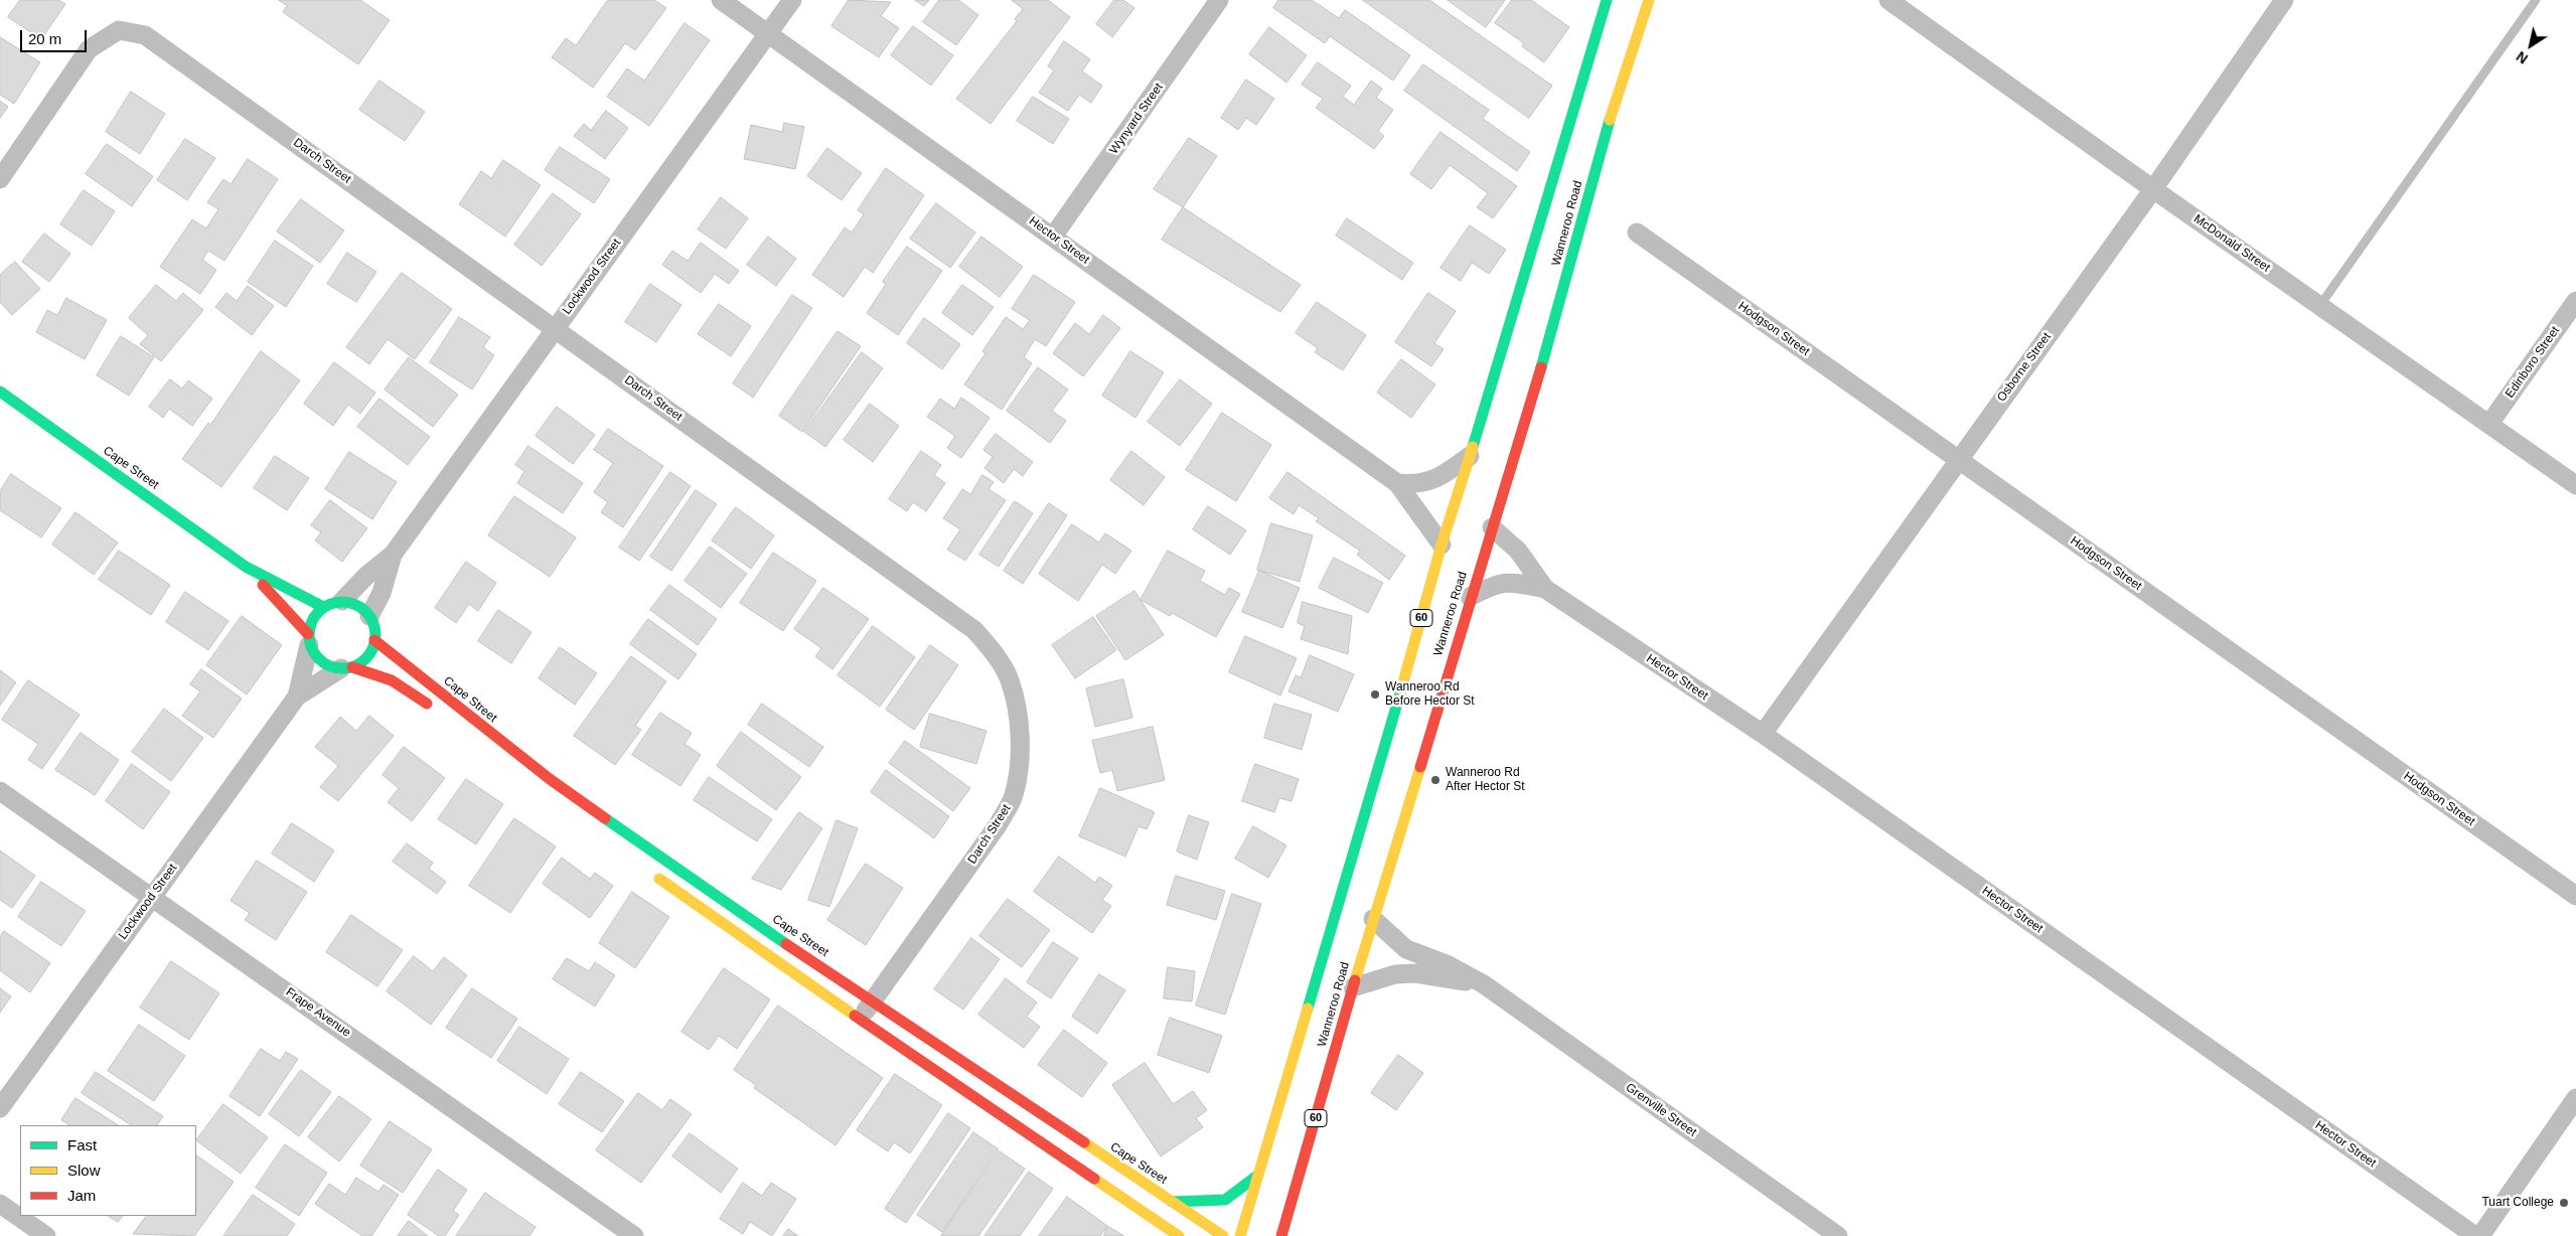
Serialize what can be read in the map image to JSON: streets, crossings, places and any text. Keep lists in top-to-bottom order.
{
  "streets": {
    "main road": ["Wanneroo Road", "Cape Street", "60"],
    "street": [
      "Wynyard Street",
      "Darch Street",
      "Hector Street",
      "McDonald Street",
      "Lockwood Street",
      "Hodgson Street",
      "Edinboro Street",
      "Osborne Street",
      "Frape Avenue",
      "Grenville Street"
    ]
  },
  "crossings": [
    ["Wynyard Street", "Hector Street"],
    ["Darch Street", "Lockwood Street"],
    ["Darch Street", "Cape Street"],
    ["Wanneroo Road", "Hector Street"],
    ["Wanneroo Road", "Grenville Street"],
    ["Hector Street", "Lockwood Street"],
    ["Hector Street", "Osborne Street"],
    ["McDonald Street", "Edinboro Street"],
    ["McDonald Street", "Osborne Street"],
    ["Lockwood Street", "Cape Street"],
    ["Lockwood Street", "Frape Avenue"],
    ["Hodgson Street", "Osborne Street"]
  ],
  "places": ["Wanneroo Rd Before Hector St", "Wanneroo Rd After Hector St", "Tuart College"],
  "legend": ["Fast", "Slow", "Jam"],
  "scale_bar": "20 m",
  "north": "bottom left"
}
